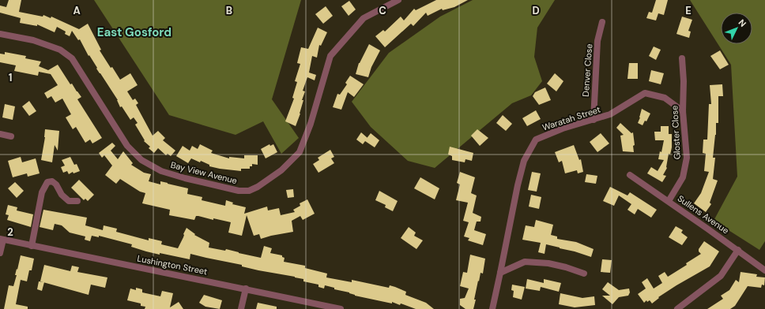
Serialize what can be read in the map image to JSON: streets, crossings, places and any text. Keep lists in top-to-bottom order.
{
  "streets": {
    "street": [
      "Denver Close",
      "Waratah Street",
      "Gloster Close",
      "Bay View Avenue",
      "Sullens Avenue",
      "Lushington Street"
    ]
  },
  "crossings": [
    ["Denver Close", "Waratah Street"],
    ["Waratah Street", "Gloster Close"],
    ["Gloster Close", "Sullens Avenue"]
  ],
  "districts": ["East Gosford"],
  "north": "top right",
  "grid": {
    "columns": [
      "A",
      "B",
      "C",
      "D",
      "E"
    ],
    "rows": ["1", "2"]
  }
}
